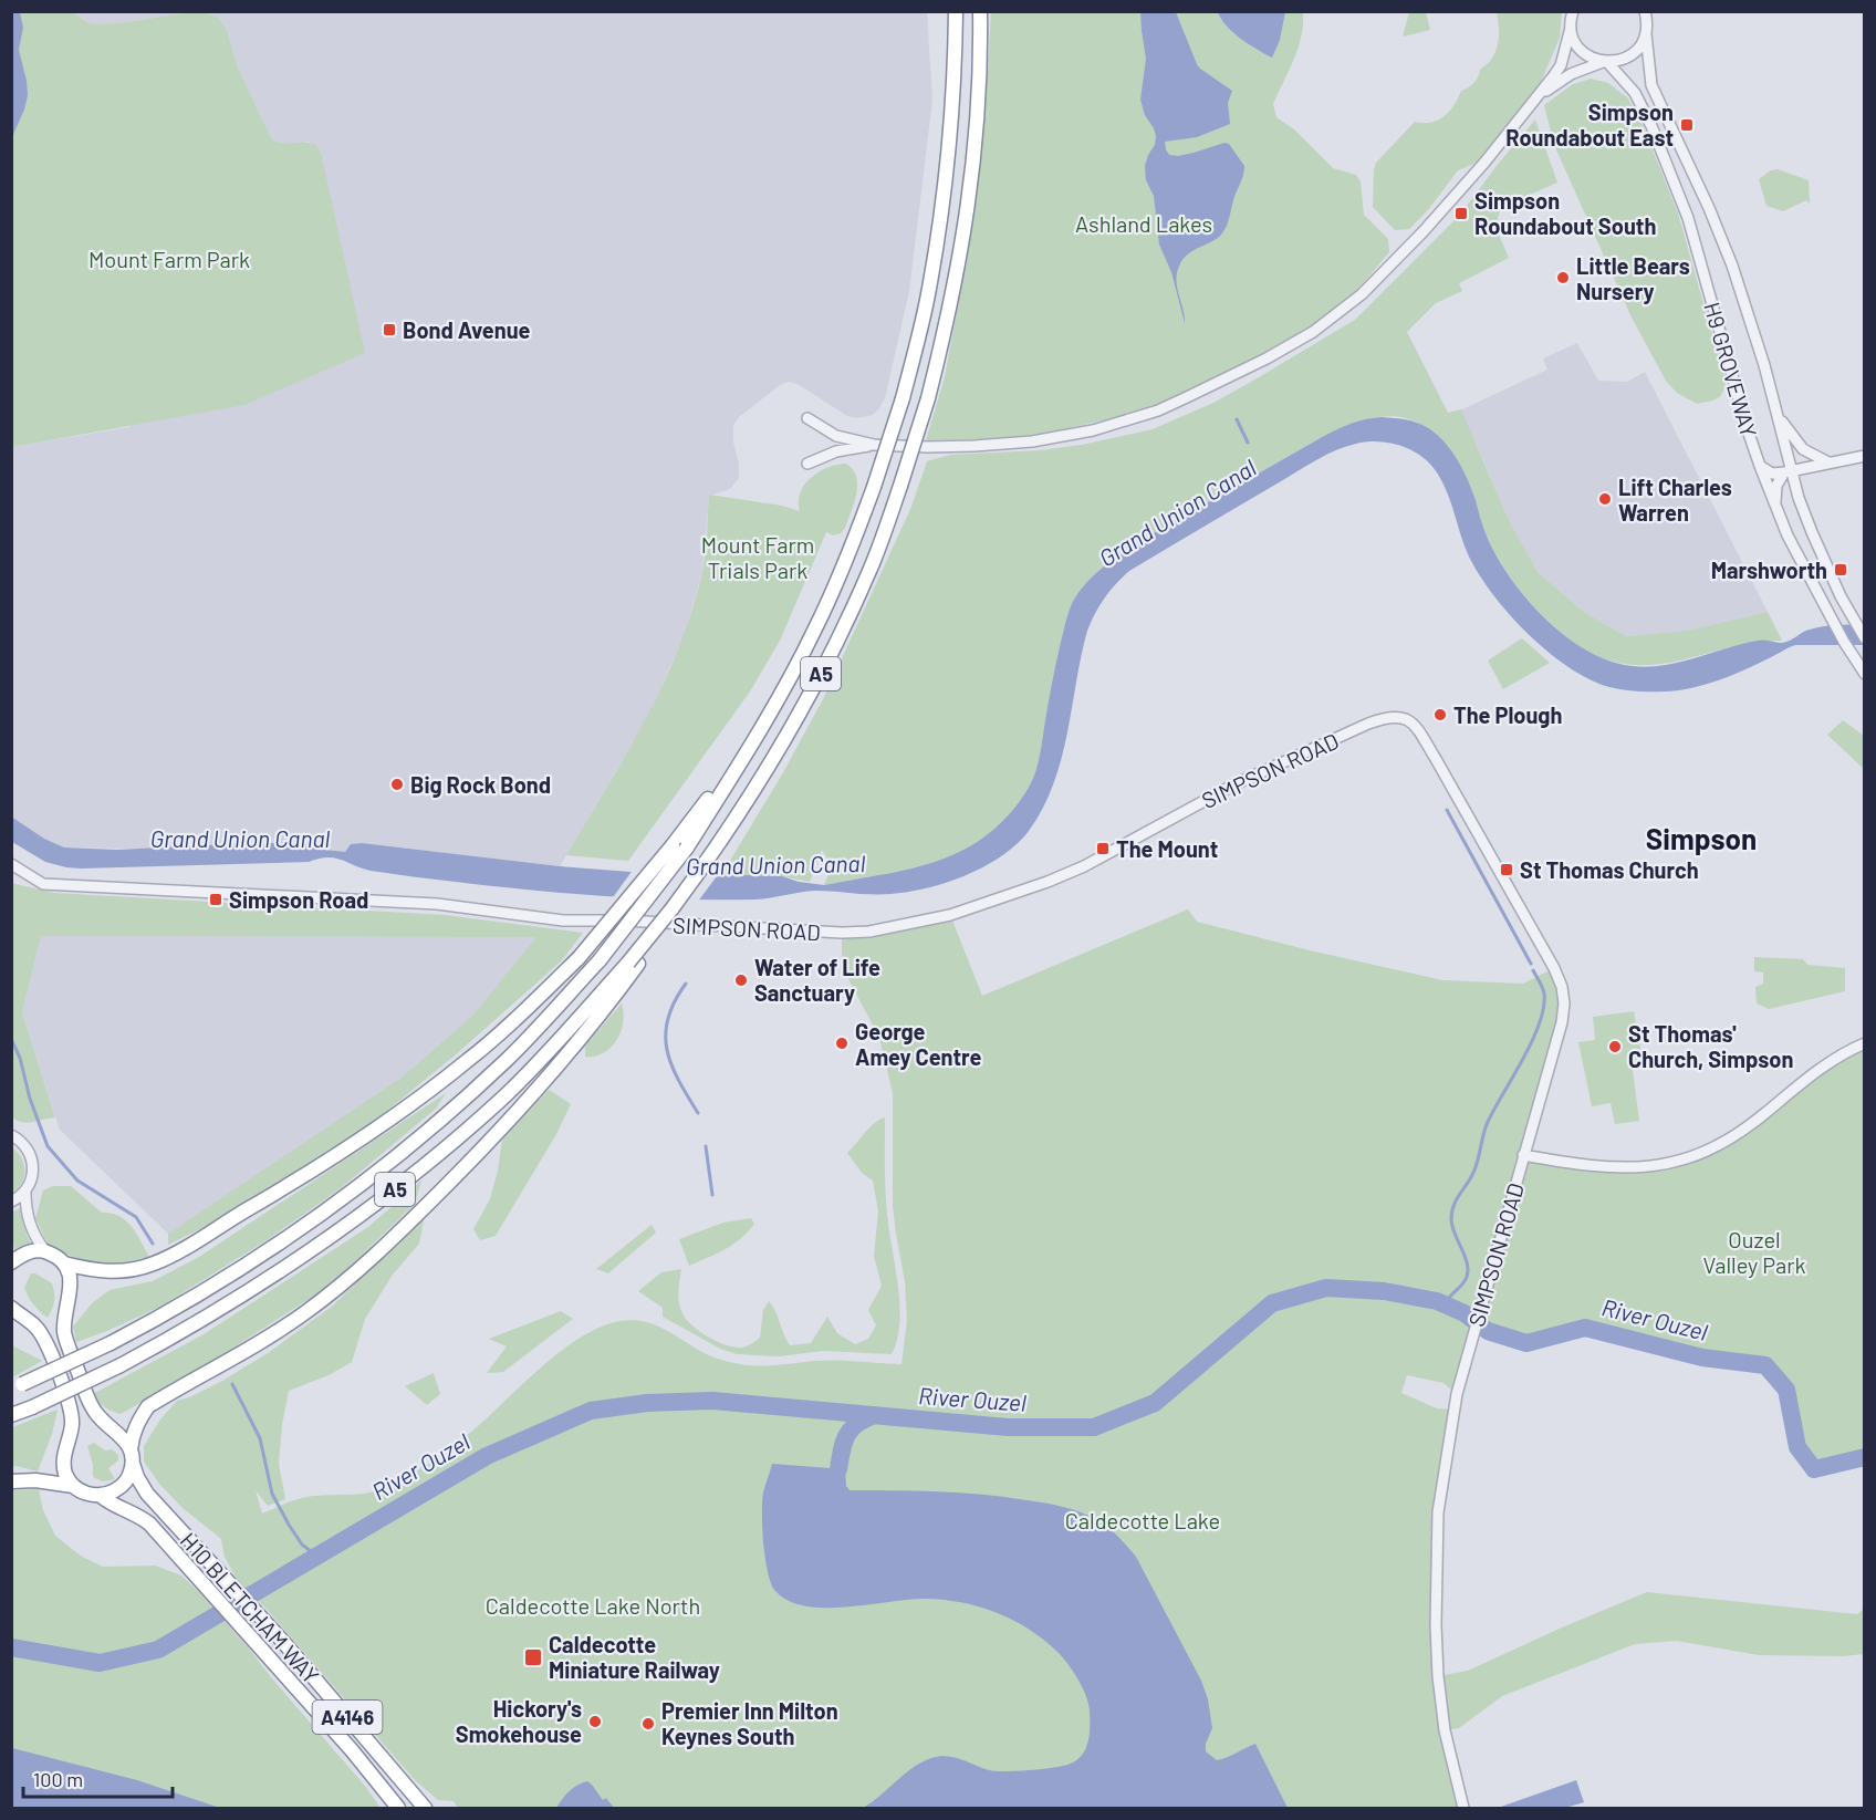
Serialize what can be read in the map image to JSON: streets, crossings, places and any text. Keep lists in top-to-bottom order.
{
  "streets": {
    "highway": ["A5", "H10 BLETCHAM WAY", "A4146"],
    "street": ["H9 GROVEWAY", "SIMPSON ROAD"]
  },
  "districts": ["Simpson"],
  "water": ["Grand Union Canal", "River Ouzel"],
  "parks": [
    "Ashland Lakes",
    "Mount Farm Park",
    "Mount Farm Trials Park",
    "Ouzel Valley Park",
    "Caldecotte Lake",
    "Caldecotte Lake North"
  ],
  "places": {
    "transit": [
      "Simpson Roundabout East",
      "Simpson Roundabout South",
      "Bond Avenue",
      "Marshworth",
      "The Mount",
      "St Thomas Church",
      "Simpson Road",
      "Caldecotte Miniature Railway"
    ],
    "other": [
      "Little Bears Nursery",
      "Lift Charles Warren",
      "The Plough",
      "Big Rock Bond",
      "Water of Life Sanctuary",
      "George Amey Centre",
      "St Thomas' Church, Simpson",
      "Hickory's Smokehouse",
      "Premier Inn Milton Keynes South"
    ]
  },
  "scale_bar": "100 m"
}
